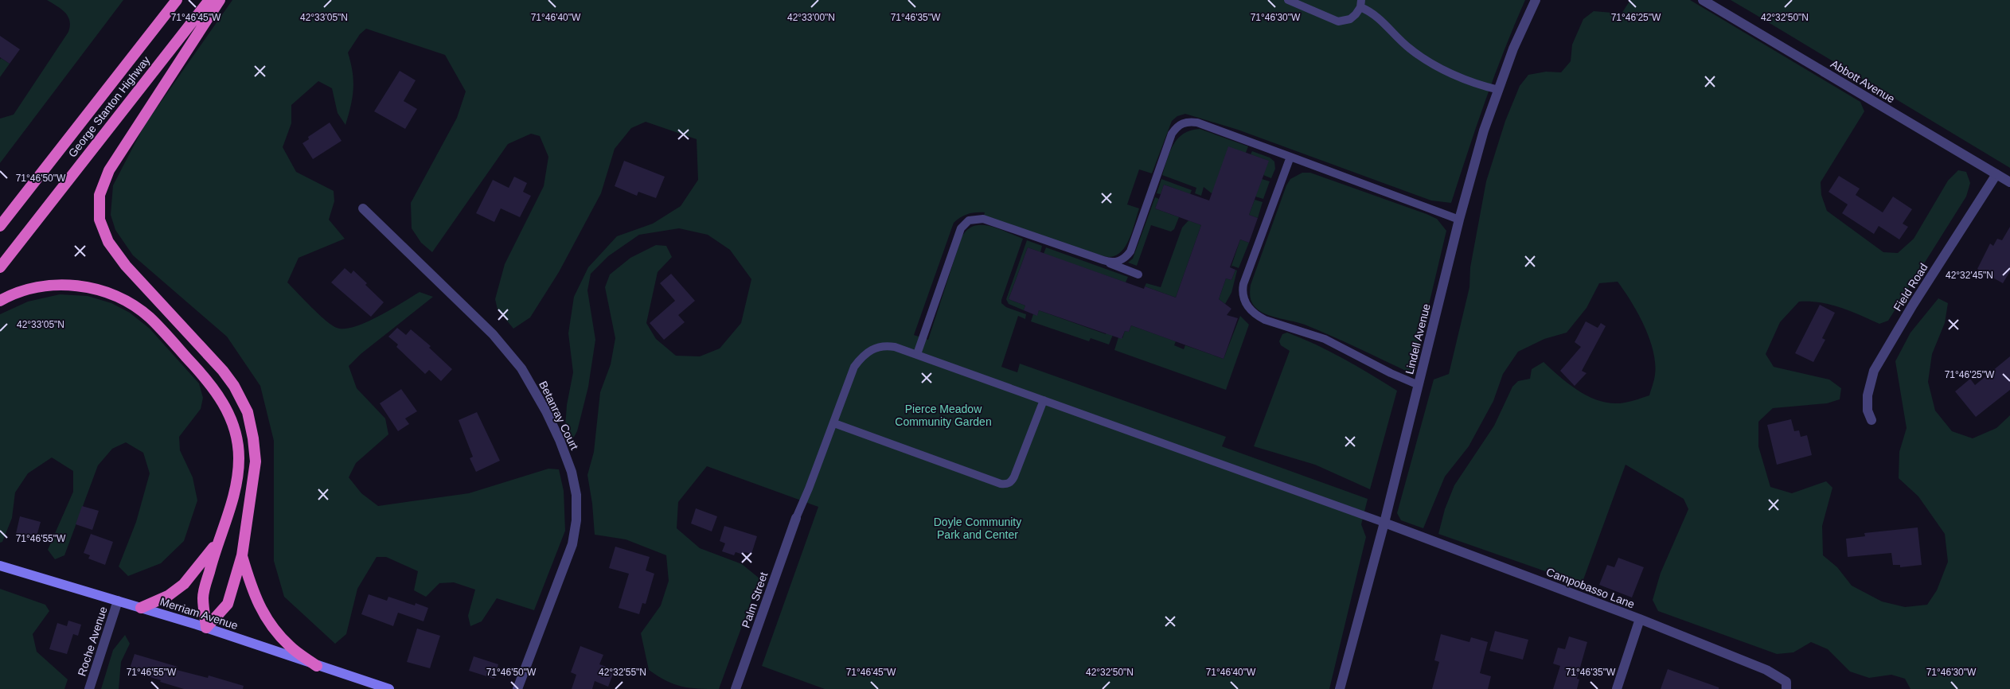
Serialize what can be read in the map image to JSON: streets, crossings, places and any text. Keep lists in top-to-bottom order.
{
  "streets": {
    "highway": ["George Stanton Highway"],
    "main road": ["Merriam Avenue"],
    "street": [
      "Abbott Avenue",
      "Field Road",
      "Lindell Avenue",
      "Betanray Court",
      "Campobasso Lane",
      "Palm Street",
      "Roche Avenue"
    ]
  },
  "crossings": [
    ["Abbott Avenue", "Field Road"],
    ["Lindell Avenue", "Campobasso Lane"],
    ["Merriam Avenue", "Roche Avenue"]
  ],
  "parks": ["Pierce Meadow Community Garden", "Doyle Community Park and Center"],
  "coordinates": [
    "71°46'45\"W",
    "42°33'05\"N",
    "71°46'40\"W",
    "42°33'00\"N",
    "71°46'35\"W",
    "71°46'30\"W",
    "71°46'25\"W",
    "42°32'50\"N",
    "71°46'50\"W",
    "42°32'45\"N",
    "71°46'55\"W",
    "42°32'55\"N"
  ]
}
